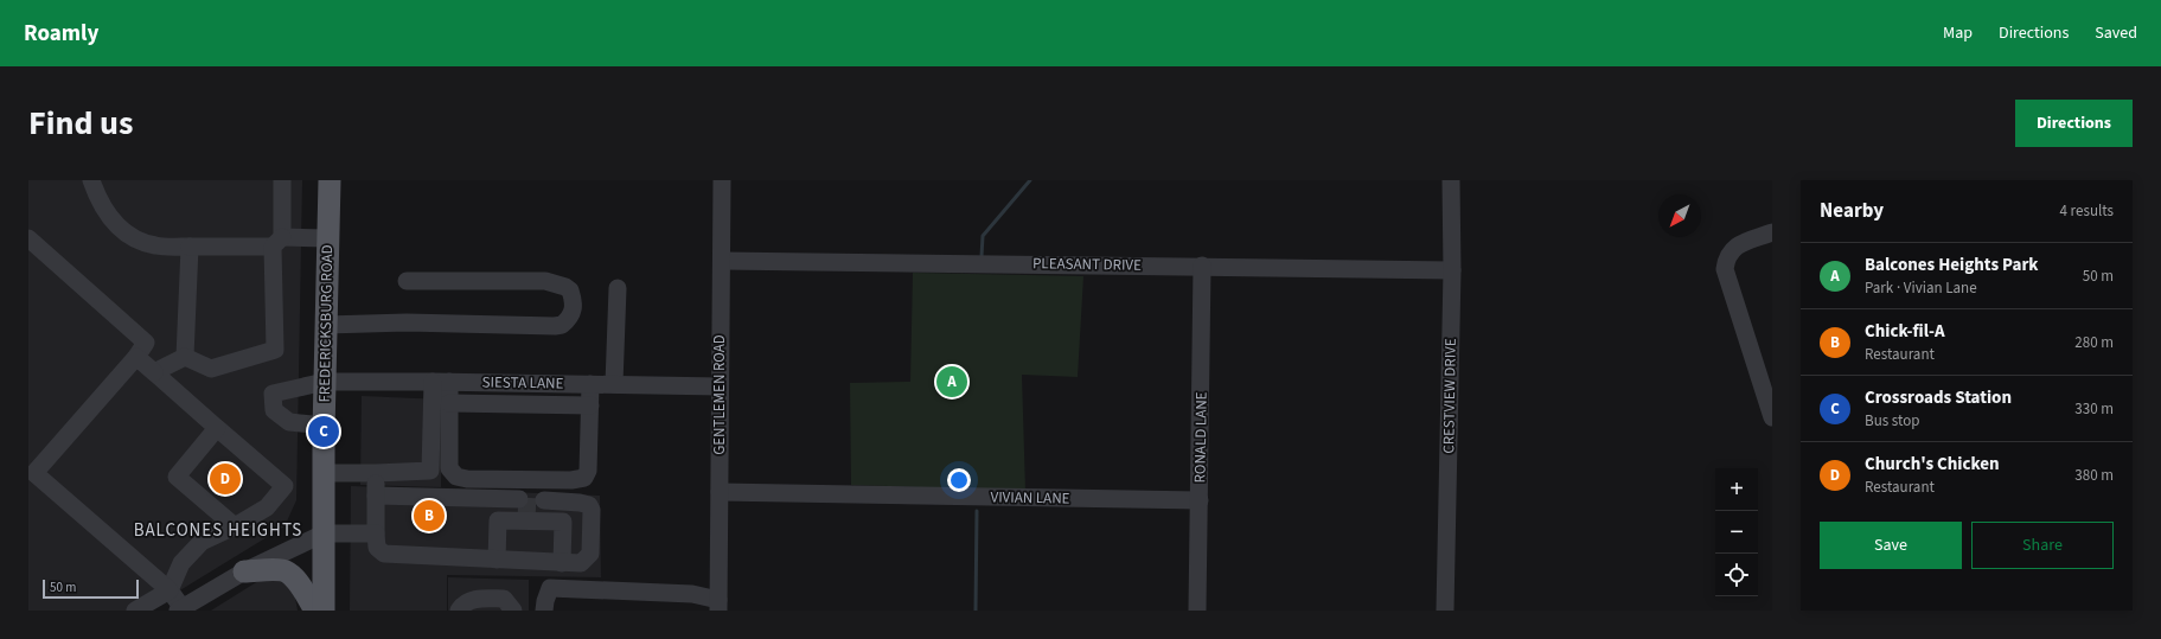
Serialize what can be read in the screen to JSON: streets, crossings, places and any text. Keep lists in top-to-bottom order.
{
  "streets": {
    "main road": ["FREDERICKSBURG ROAD"],
    "street": [
      "PLEASANT DRIVE",
      "SIESTA LANE",
      "GENTLEMEN ROAD",
      "CRESTVIEW DRIVE",
      "RONALD LANE",
      "VIVIAN LANE"
    ]
  },
  "crossings": [
    ["PLEASANT DRIVE", "GENTLEMEN ROAD"],
    ["PLEASANT DRIVE", "CRESTVIEW DRIVE"],
    ["PLEASANT DRIVE", "RONALD LANE"],
    ["FREDERICKSBURG ROAD", "SIESTA LANE"],
    ["SIESTA LANE", "GENTLEMEN ROAD"],
    ["GENTLEMEN ROAD", "VIVIAN LANE"],
    ["RONALD LANE", "VIVIAN LANE"]
  ],
  "districts": ["BALCONES HEIGHTS"],
  "scale_bar": "50 m",
  "north": "bottom left",
  "page": {
    "header": "Roamly",
    "nav": ["Map", "Directions", "Saved"],
    "title": "Find us",
    "buttons": [
      "Directions",
      ["Save", "Share"]
    ],
    "heading": ["Nearby", "4 results"],
    "list": [
      {
        "mark": "A",
        "name": "Balcones Heights Park",
        "note": "Park · Vivian Lane",
        "value": "50 m"
      },
      {
        "mark": "B",
        "name": "Chick-fil-A",
        "note": "Restaurant",
        "value": "280 m"
      },
      {
        "mark": "C",
        "name": "Crossroads Station",
        "note": "Bus stop",
        "value": "330 m"
      },
      {
        "mark": "D",
        "name": "Church's Chicken",
        "note": "Restaurant",
        "value": "380 m"
      }
    ],
    "pins": [
      "A",
      "C",
      "D",
      "B"
    ],
    "map_buttons": ["+", "−"],
    "scale": "50 m"
  }
}
